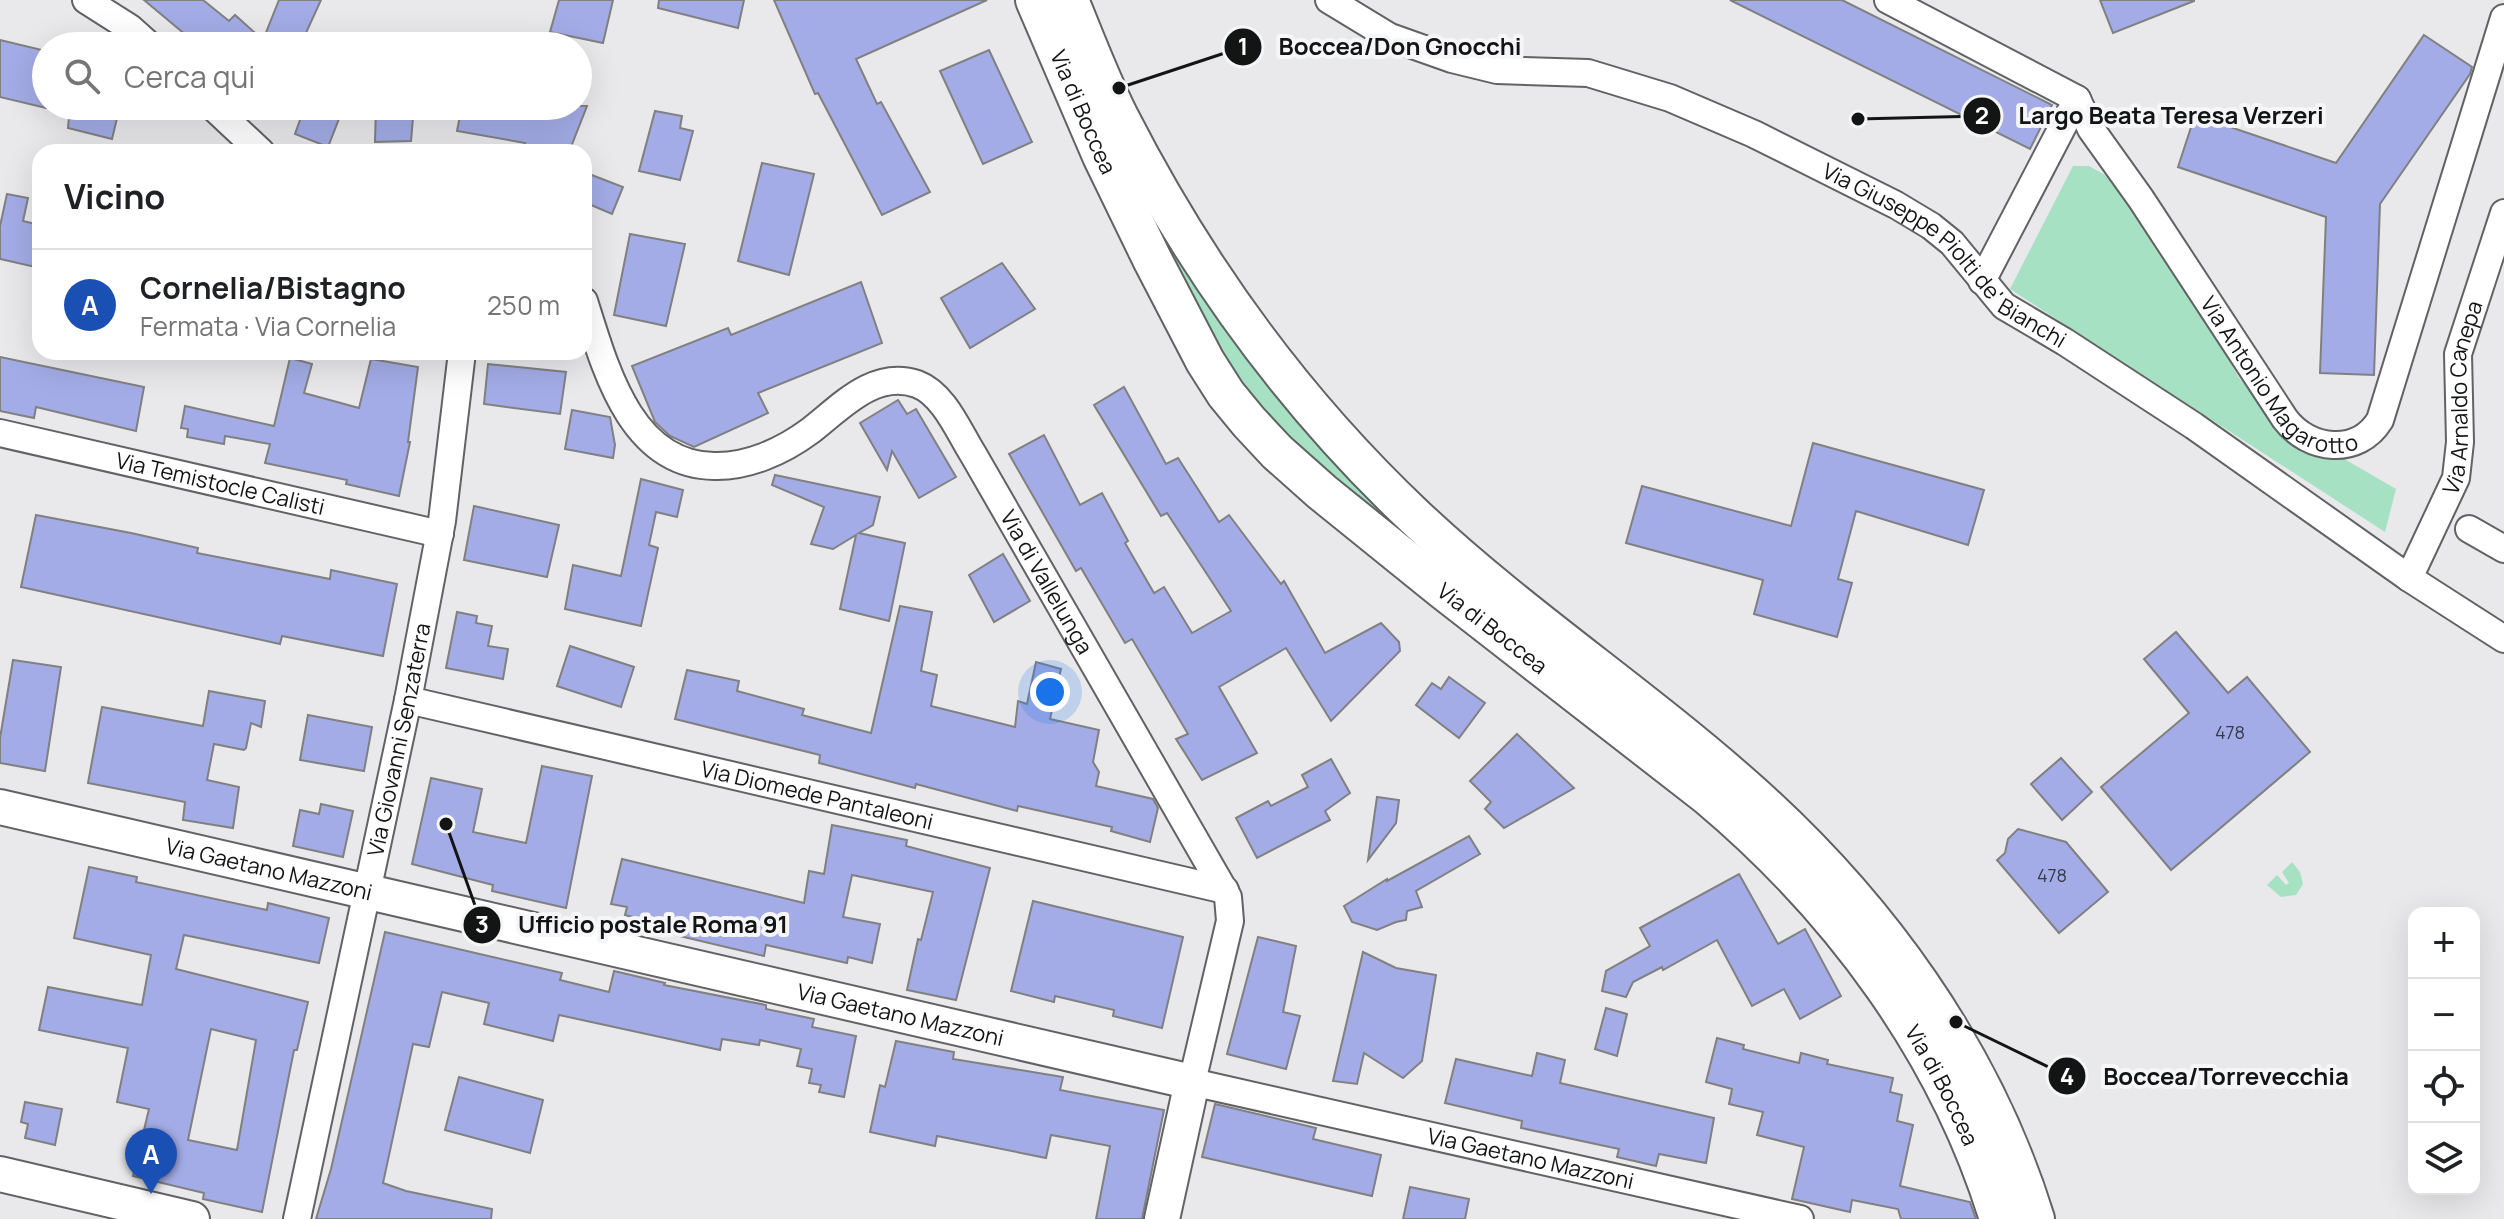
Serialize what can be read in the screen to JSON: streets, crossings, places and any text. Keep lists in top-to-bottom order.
{
  "streets": {
    "main road": ["Via di Boccea"],
    "street": [
      "Via Giuseppe Piolti de' Bianchi",
      "Via Antonio Magarotto",
      "Via Arnaldo Canepa",
      "Via Temistocle Calisti",
      "Via di Vallelunga",
      "Via Giovanni Senzaterra",
      "Via Diomede Pantaleoni",
      "Via Gaetano Mazzoni"
    ]
  },
  "crossings": [
    ["Via Giuseppe Piolti de' Bianchi", "Via Arnaldo Canepa"],
    ["Via Temistocle Calisti", "Via Giovanni Senzaterra"],
    ["Via di Vallelunga", "Via Diomede Pantaleoni"],
    ["Via di Vallelunga", "Via Gaetano Mazzoni"],
    ["Via Giovanni Senzaterra", "Via Diomede Pantaleoni"],
    ["Via Giovanni Senzaterra", "Via Gaetano Mazzoni"]
  ],
  "places": [
    "Boccea/Don Gnocchi",
    "Largo Beata Teresa Verzeri",
    "Ufficio postale Roma 91",
    "Boccea/Torrevecchia"
  ],
  "house_numbers": ["478", "478"],
  "page": {
    "search": "Cerca qui",
    "heading": "Vicino",
    "list": [
      {
        "mark": "A",
        "name": "Cornelia/Bistagno",
        "note": "Fermata · Via Cornelia",
        "value": "250 m"
      }
    ],
    "map_buttons": ["+", "−"],
    "pins": "A"
  }
}
